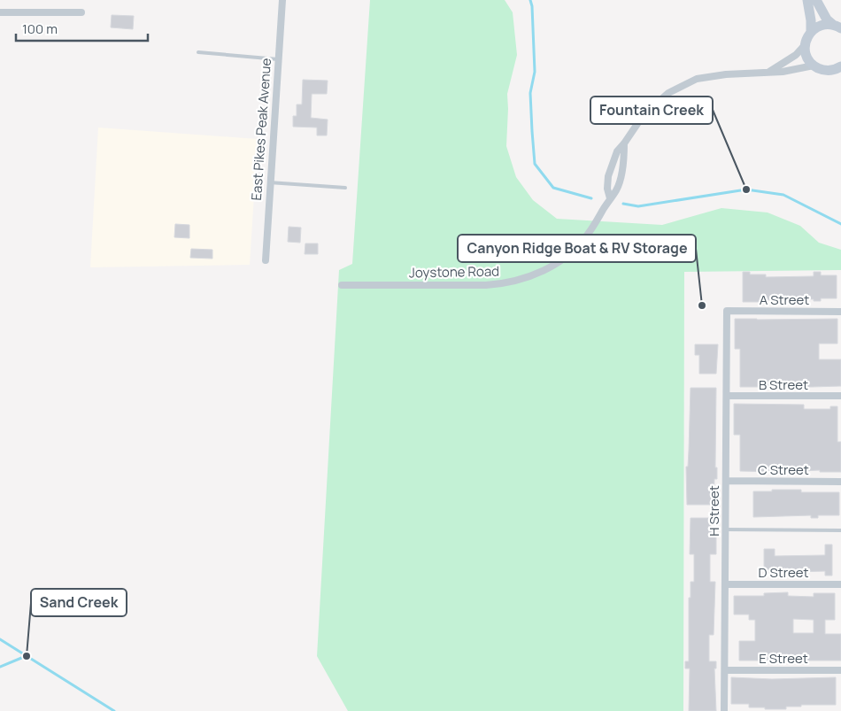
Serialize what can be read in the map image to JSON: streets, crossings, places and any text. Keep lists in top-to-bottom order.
{
  "streets": {
    "street": [
      "East Pikes Peak Avenue",
      "Joystone Road",
      "A Street",
      "B Street",
      "C Street",
      "H Street",
      "D Street",
      "E Street"
    ]
  },
  "crossings": [
    ["A Street", "H Street"],
    ["B Street", "H Street"],
    ["C Street", "H Street"],
    ["H Street", "D Street"],
    ["H Street", "E Street"]
  ],
  "places": ["Fountain Creek", "Canyon Ridge Boat & RV Storage", "Sand Creek"],
  "scale_bar": "100 m"
}
